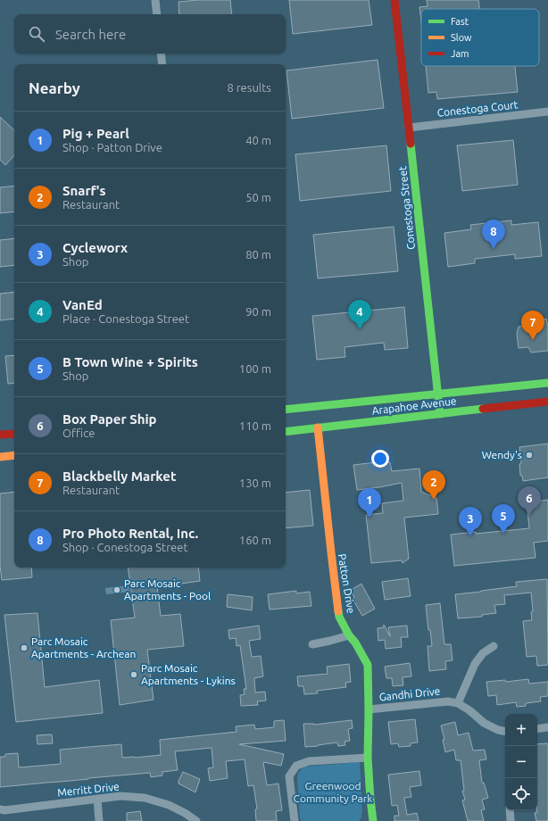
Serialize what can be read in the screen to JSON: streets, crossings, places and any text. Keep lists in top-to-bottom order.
{
  "streets": {
    "street": [
      "Conestoga Court",
      "Conestoga Street",
      "Arapahoe Avenue",
      "Patton Drive",
      "Gandhi Drive",
      "Merritt Drive"
    ]
  },
  "crossings": [
    ["Conestoga Court", "Conestoga Street"],
    ["Conestoga Street", "Arapahoe Avenue"],
    ["Arapahoe Avenue", "Patton Drive"],
    ["Patton Drive", "Gandhi Drive"]
  ],
  "parks": ["Greenwood Community Park"],
  "places": [
    "Wendy's",
    "Parc Mosaic Apartments - Pool",
    "Parc Mosaic Apartments - Archean",
    "Parc Mosaic Apartments - Lykins"
  ],
  "legend": ["Fast", "Slow", "Jam"],
  "page": {
    "search": "Search here",
    "heading": ["Nearby", "8 results"],
    "list": [
      {
        "mark": "1",
        "name": "Pig + Pearl",
        "note": "Shop · Patton Drive",
        "value": "40 m"
      },
      {
        "mark": "2",
        "name": "Snarf's",
        "note": "Restaurant",
        "value": "50 m"
      },
      {
        "mark": "3",
        "name": "Cycleworx",
        "note": "Shop",
        "value": "80 m"
      },
      {
        "mark": "4",
        "name": "VanEd",
        "note": "Place · Conestoga Street",
        "value": "90 m"
      },
      {
        "mark": "5",
        "name": "B Town Wine + Spirits",
        "note": "Shop",
        "value": "100 m"
      },
      {
        "mark": "6",
        "name": "Box Paper Ship",
        "note": "Office",
        "value": "110 m"
      },
      {
        "mark": "7",
        "name": "Blackbelly Market",
        "note": "Restaurant",
        "value": "130 m"
      },
      {
        "mark": "8",
        "name": "Pro Photo Rental, Inc.",
        "note": "Shop · Conestoga Street",
        "value": "160 m"
      }
    ],
    "pins": [
      "8",
      "4",
      "7",
      "2",
      "6",
      "1",
      "5",
      "3"
    ],
    "map_buttons": ["+", "−"]
  }
}
